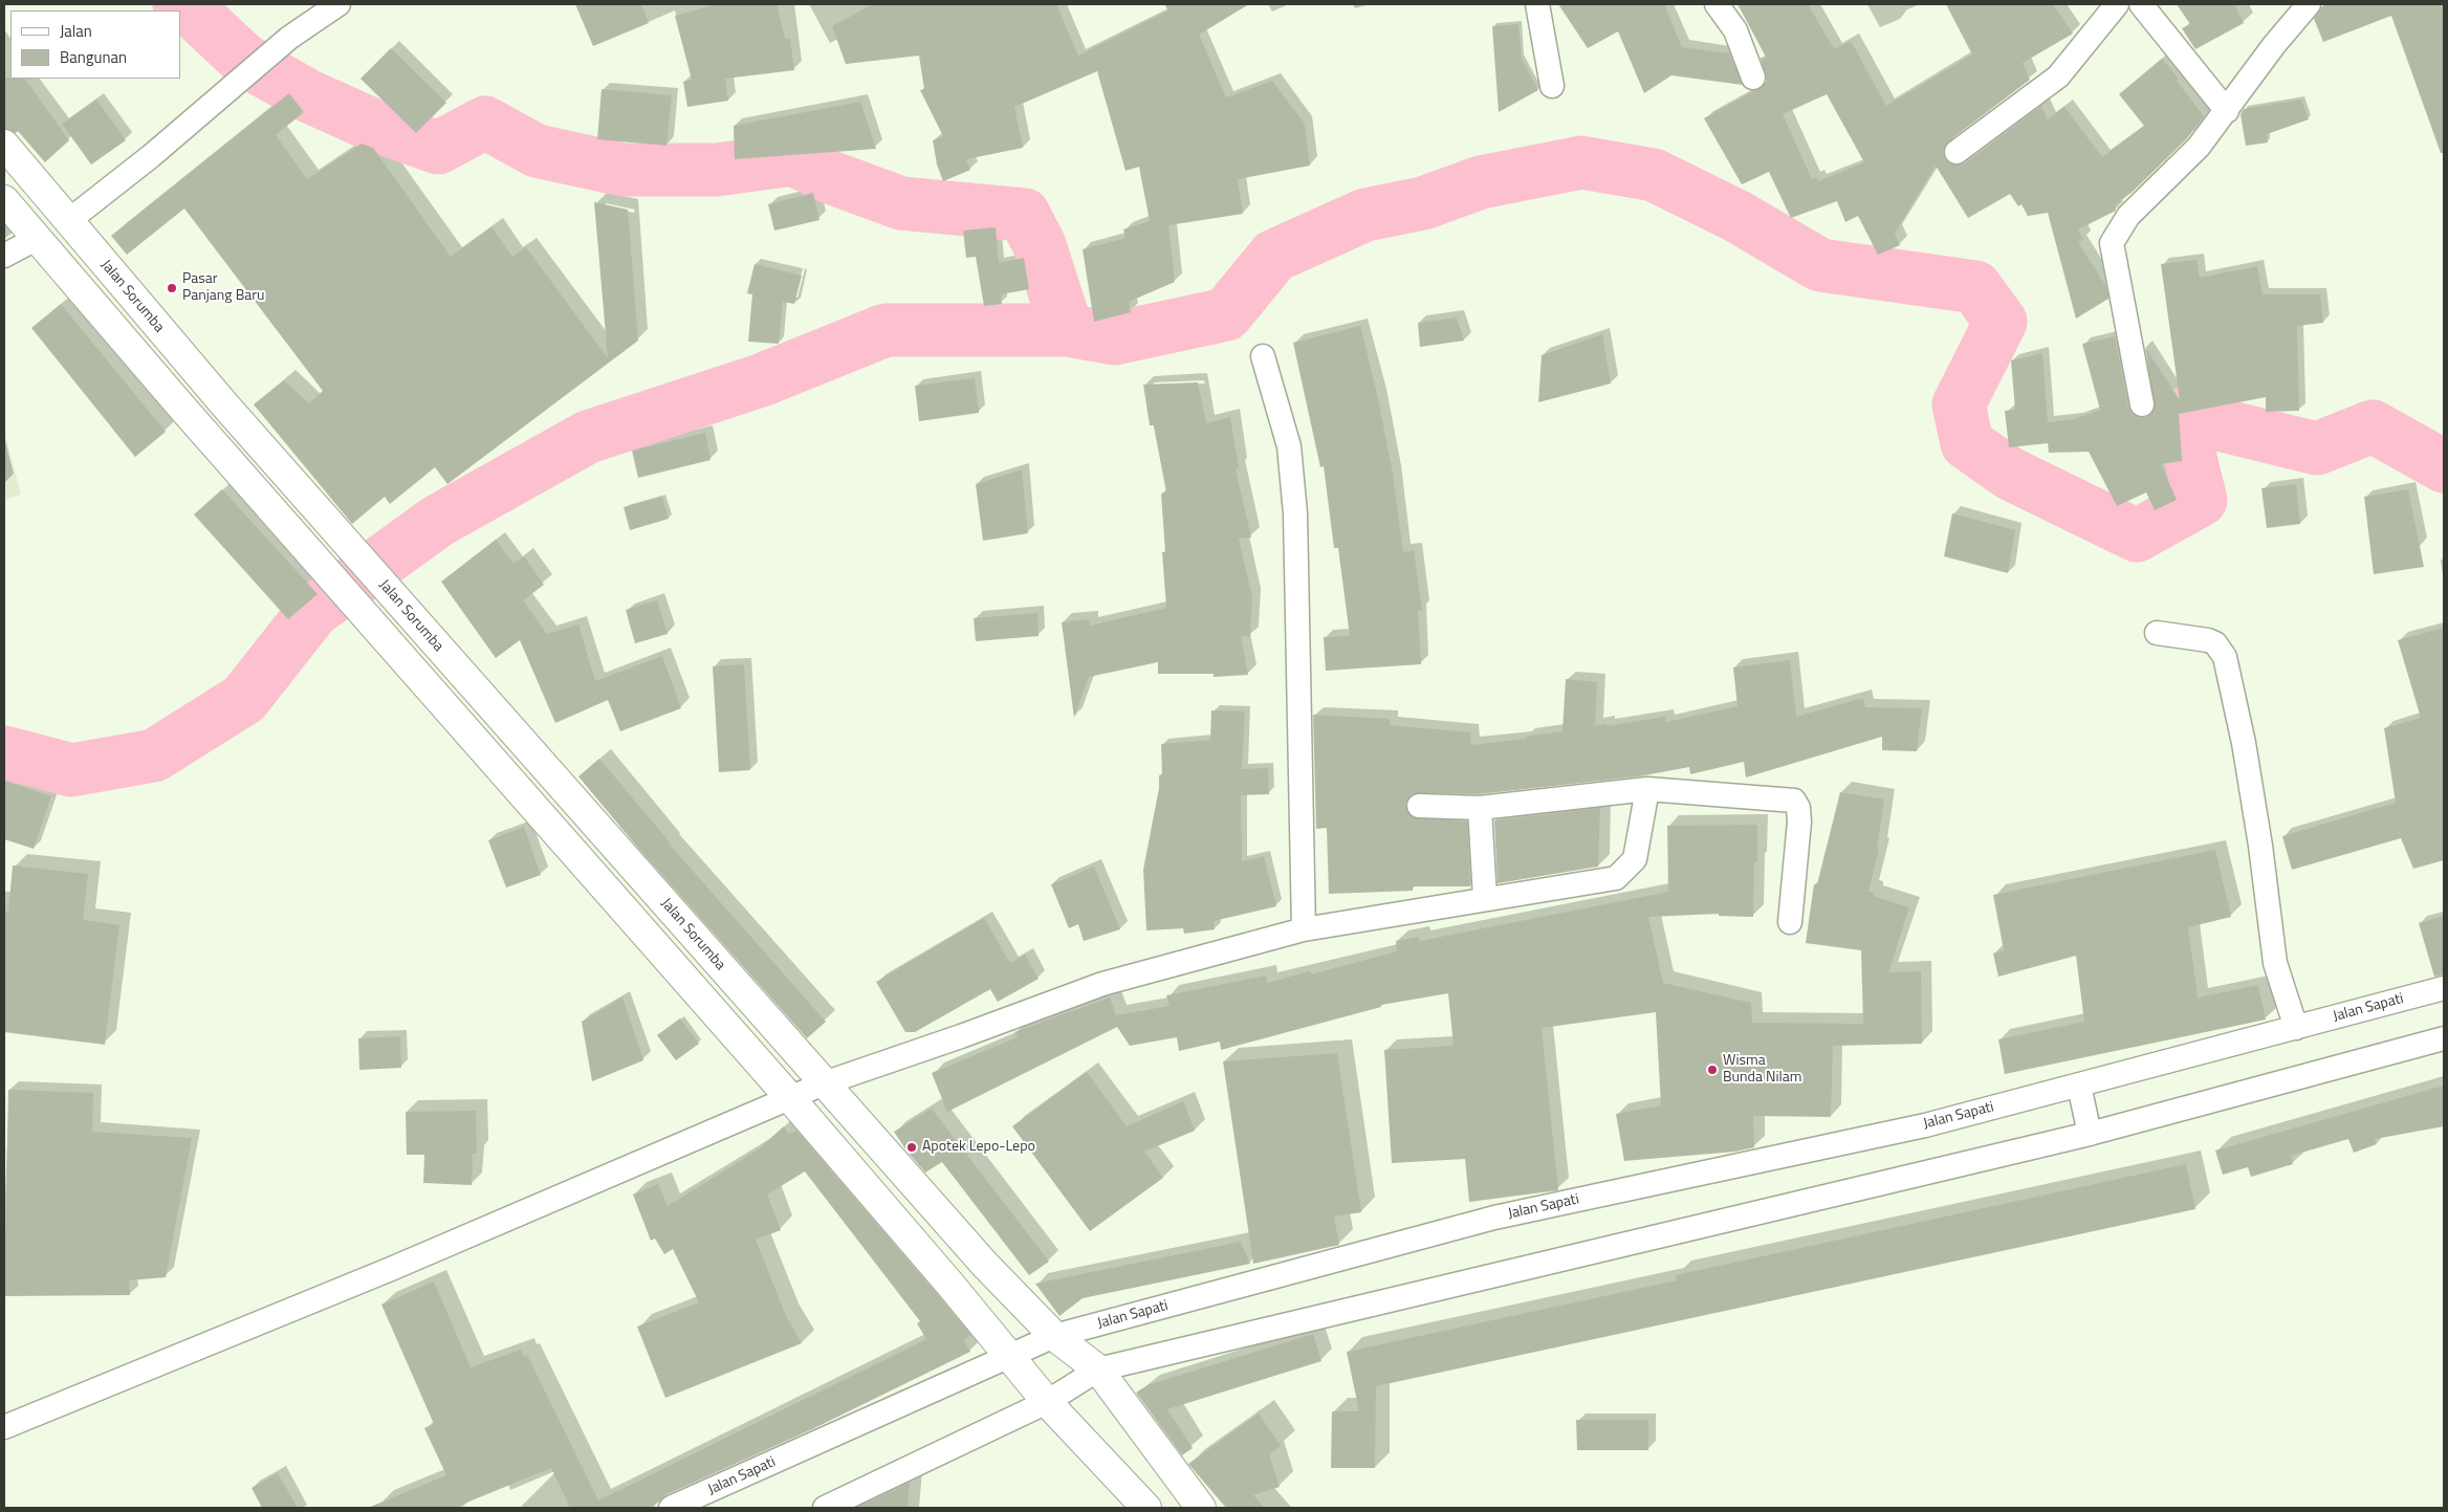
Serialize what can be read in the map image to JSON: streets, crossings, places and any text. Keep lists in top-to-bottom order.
{
  "streets": {
    "street": ["Jalan Sorumba", "Jalan Sapati"]
  },
  "crossings": [
    ["Jalan Sorumba", "Jalan Sapati"]
  ],
  "places": ["Pasar Panjang Baru", "Wisma Bunda Nilam", "Apotek Lepo-Lepo"],
  "legend": ["Jalan", "Bangunan"]
}
